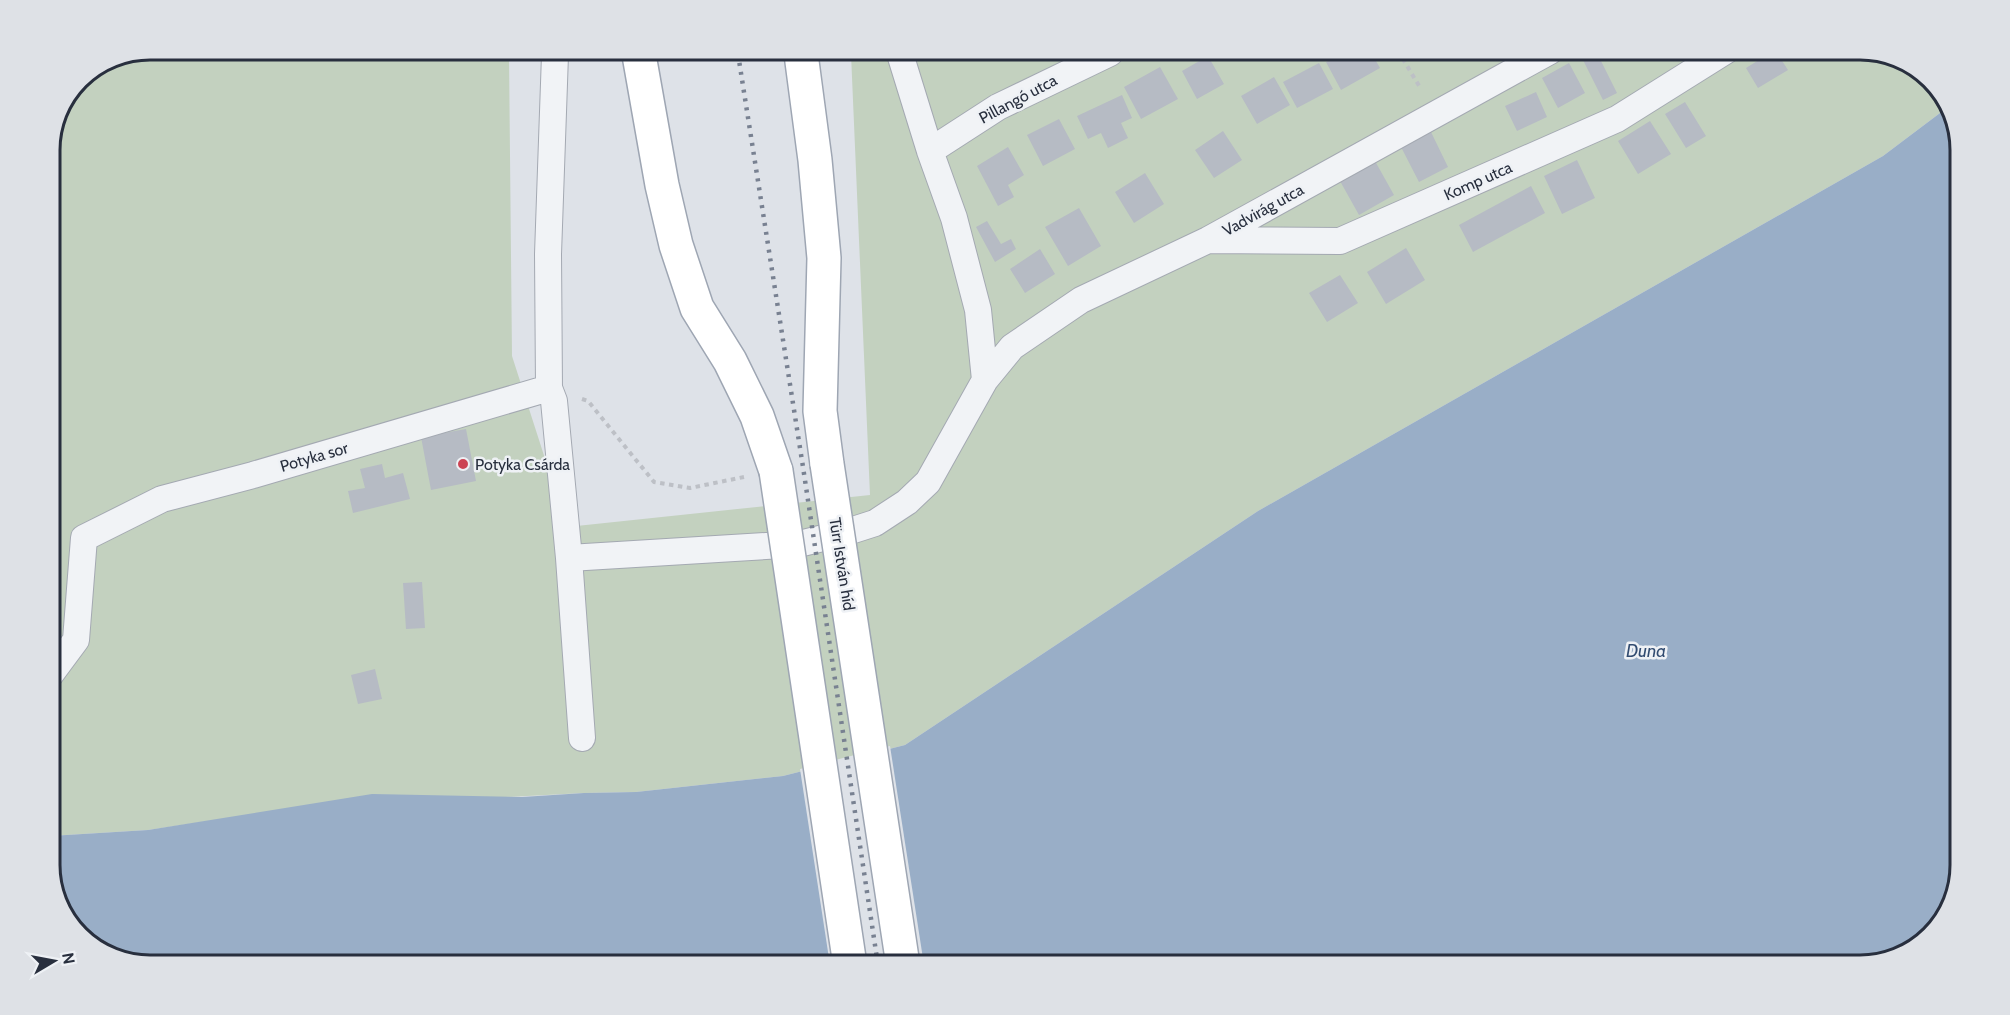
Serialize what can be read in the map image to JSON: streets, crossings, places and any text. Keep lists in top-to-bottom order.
{
  "streets": {
    "main road": ["Türr István híd"],
    "street": [
      "Pillangó utca",
      "Komp utca",
      "Vadvirág utca",
      "Potyka sor"
    ]
  },
  "crossings": [
    ["Komp utca", "Vadvirág utca"]
  ],
  "water": ["Duna"],
  "places": ["Potyka Csárda"],
  "north": "right"
}
